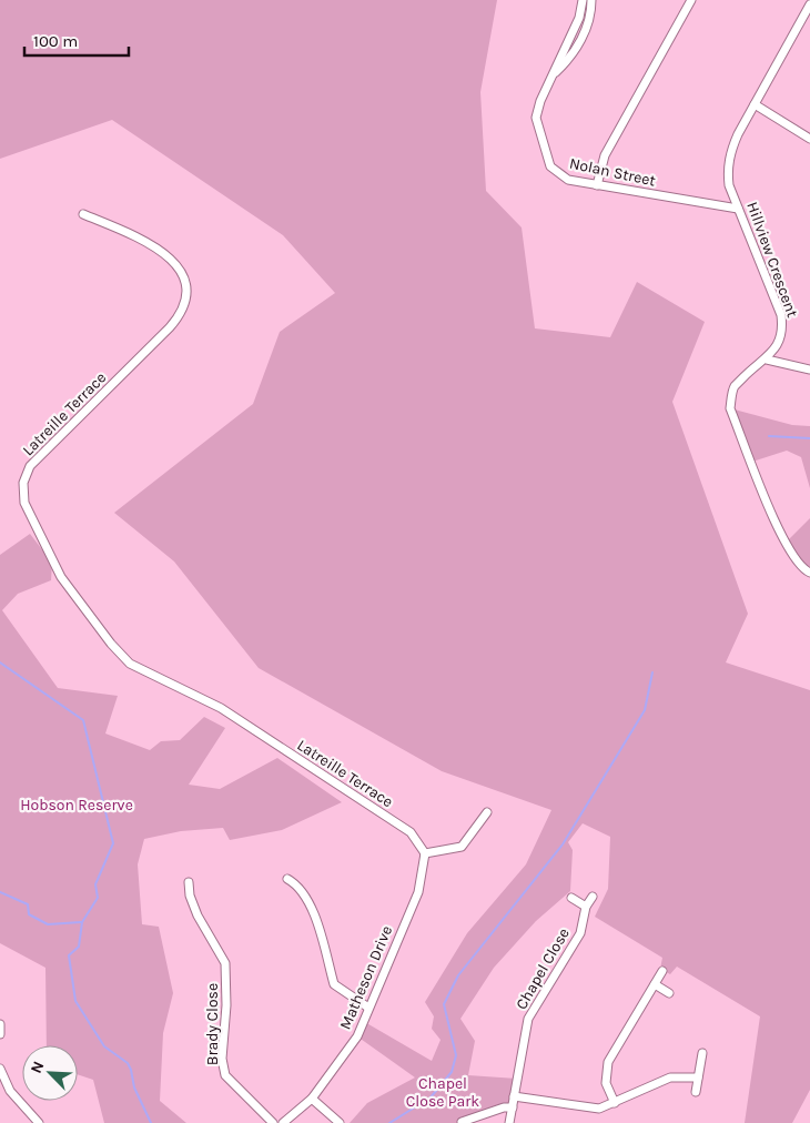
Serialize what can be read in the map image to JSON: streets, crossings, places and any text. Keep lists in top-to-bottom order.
{
  "streets": {
    "street": [
      "Nolan Street",
      "Hillview Crescent",
      "Latreille Terrace",
      "Chapel Close",
      "Matheson Drive",
      "Brady Close"
    ]
  },
  "crossings": [
    ["Nolan Street", "Hillview Crescent"],
    ["Latreille Terrace", "Matheson Drive"]
  ],
  "parks": ["Hobson Reserve", "Chapel Close Park"],
  "scale_bar": "100 m",
  "north": "top left"
}
